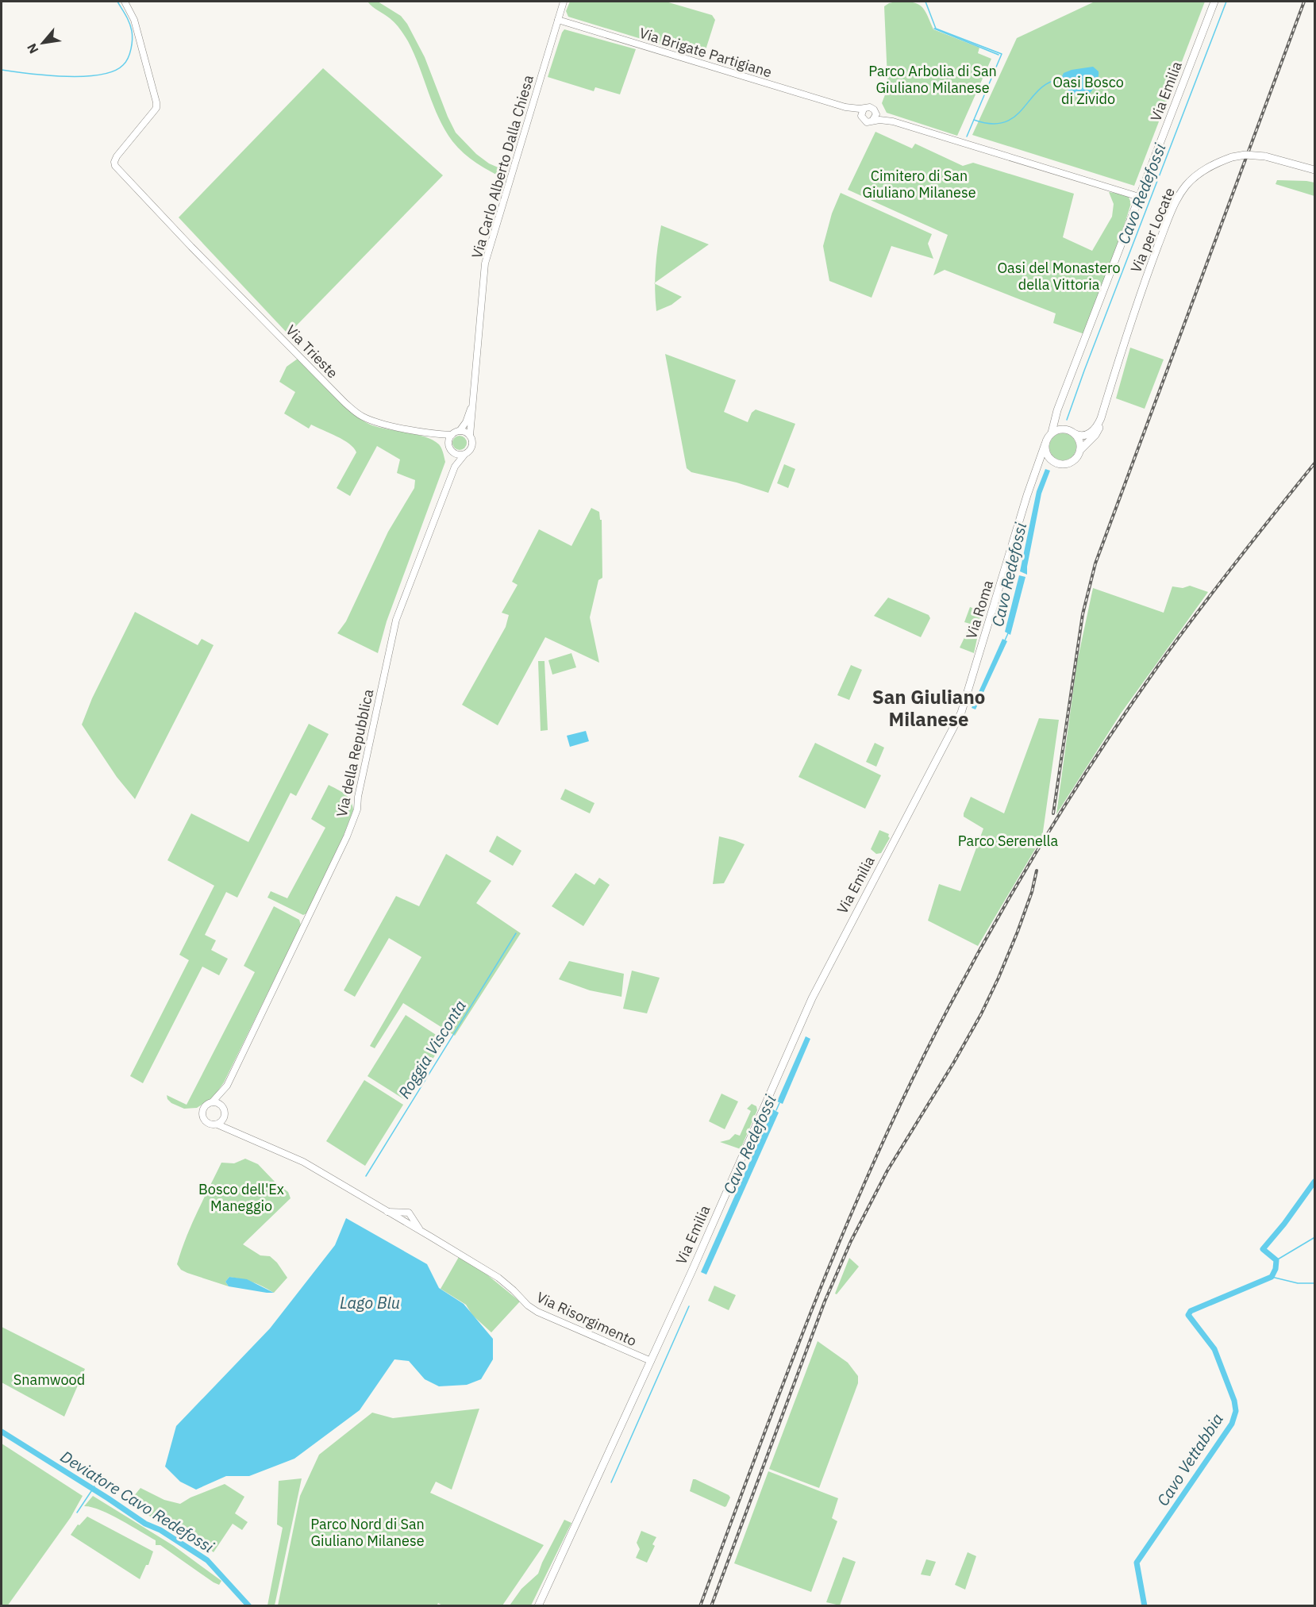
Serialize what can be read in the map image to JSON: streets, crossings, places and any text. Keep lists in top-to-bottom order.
{
  "streets": {
    "main road": ["Via Emilia", "Via per Locate", "Via Roma"],
    "street": [
      "Via Brigate Partigiane",
      "Via Carlo Alberto Dalla Chiesa",
      "Via Trieste",
      "Via della Repubblica",
      "Via Risorgimento"
    ]
  },
  "crossings": [
    ["Via Brigate Partigiane", "Via Carlo Alberto Dalla Chiesa"],
    ["Via Emilia", "Via per Locate"],
    ["Via Emilia", "Via Roma"],
    ["Via Emilia", "Via Risorgimento"],
    ["Via Carlo Alberto Dalla Chiesa", "Via Trieste"],
    ["Via Carlo Alberto Dalla Chiesa", "Via della Repubblica"],
    ["Via per Locate", "Via Roma"],
    ["Via Trieste", "Via della Repubblica"],
    ["Via della Repubblica", "Via Risorgimento"]
  ],
  "districts": ["San Giuliano Milanese"],
  "water": [
    "Cavo Redefossi",
    "Roggia Visconta",
    "Lago Blu",
    "Cavo Vettabbia",
    "Deviatore Cavo Redefossi"
  ],
  "parks": [
    "Parco Arbolia di San Giuliano Milanese",
    "Oasi Bosco di Zivido",
    "Cimitero di San Giuliano Milanese",
    "Oasi del Monastero della Vittoria",
    "Parco Serenella",
    "Bosco dell'Ex Maneggio",
    "Snamwood",
    "Parco Nord di San Giuliano Milanese"
  ],
  "north": "bottom left"
}
